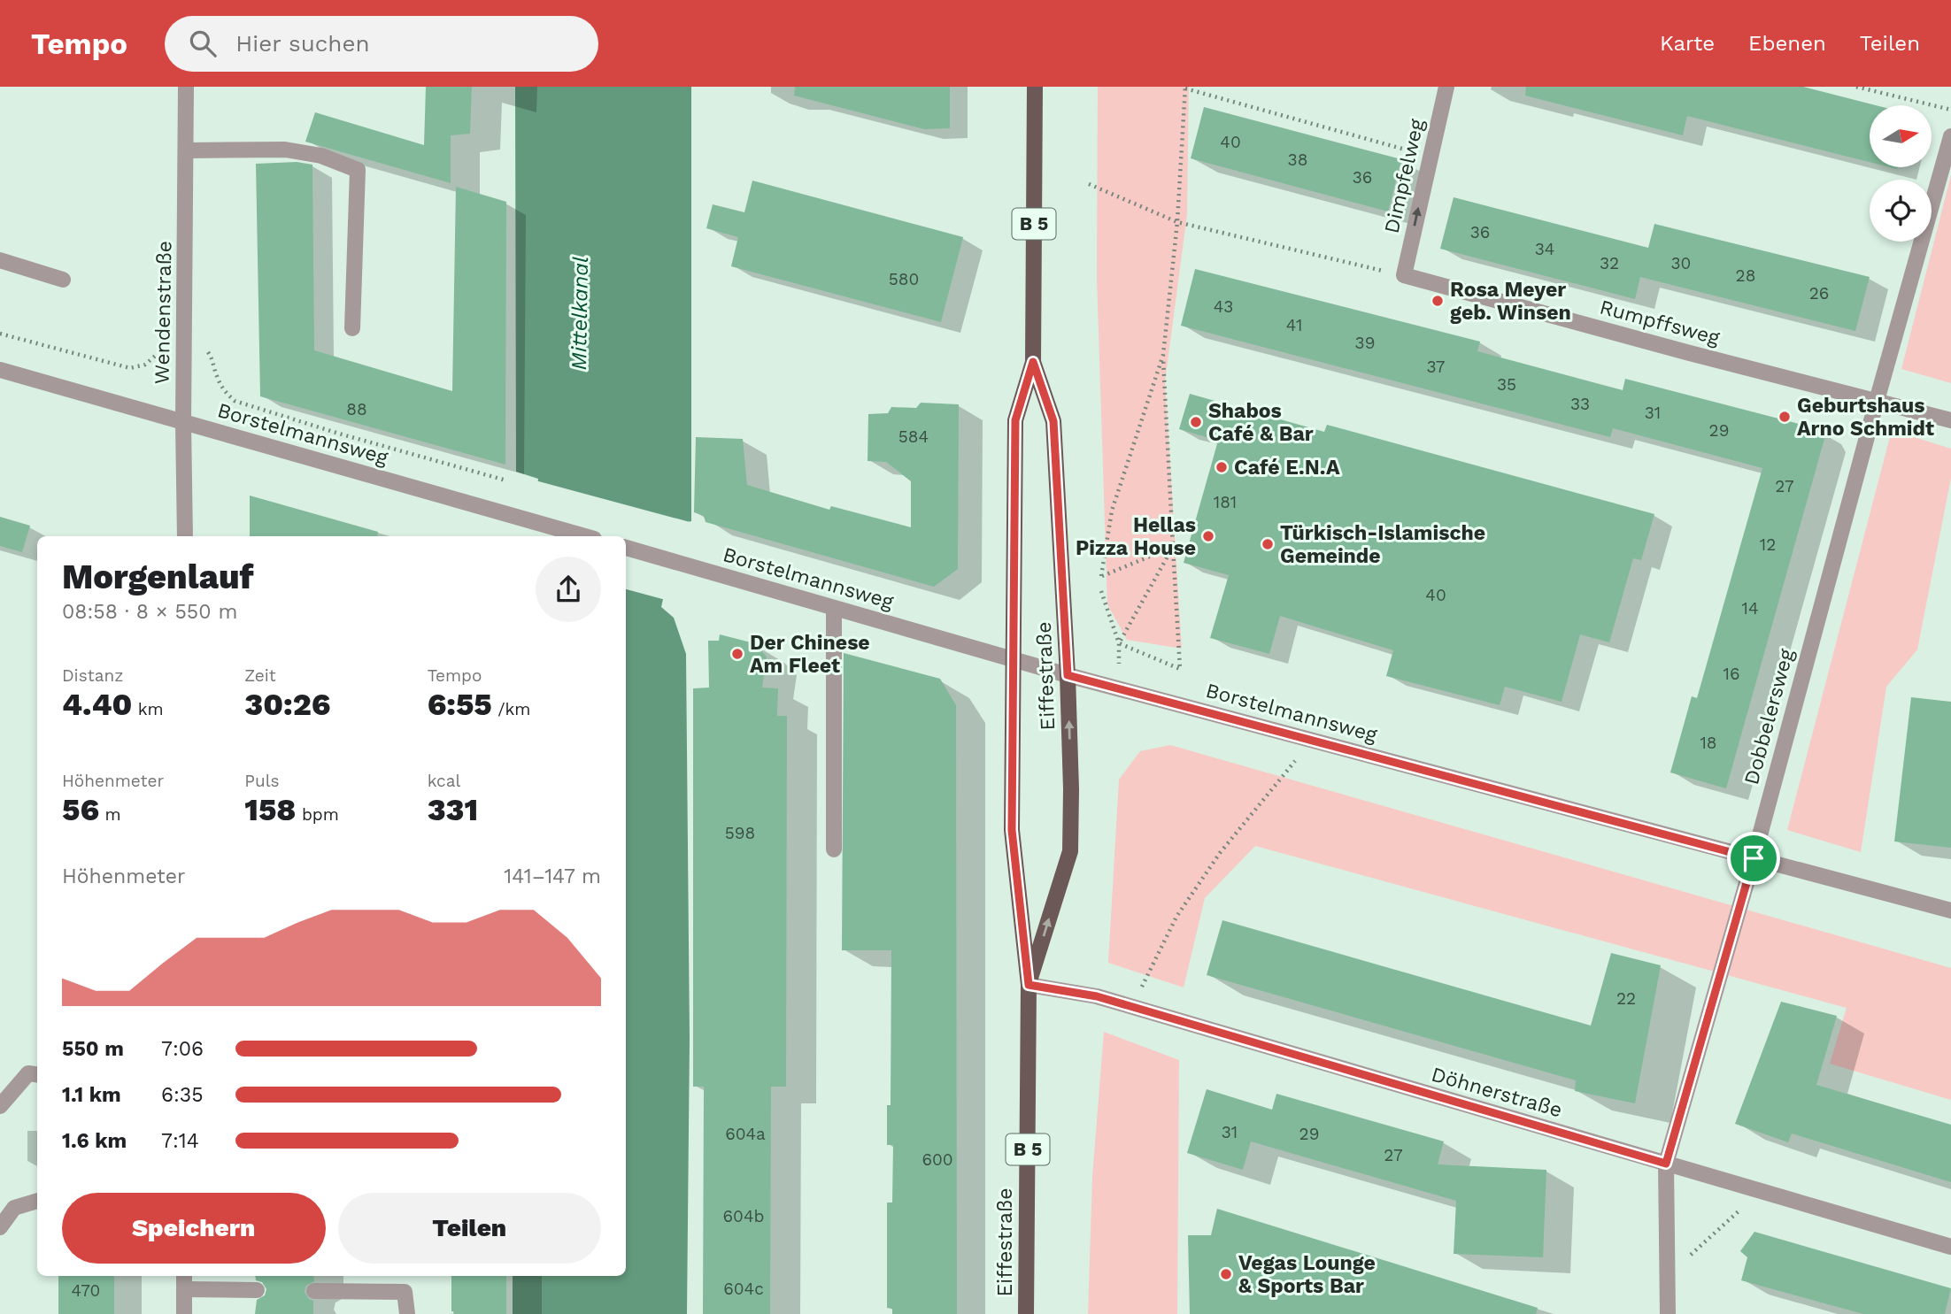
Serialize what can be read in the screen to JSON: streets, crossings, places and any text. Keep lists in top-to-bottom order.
{
  "streets": {
    "main road": ["B 5", "Eiffestraße"],
    "street": [
      "Dimpfelweg",
      "Wendenstraße",
      "Rumpffsweg",
      "Borstelmannsweg",
      "Dobbelersweg",
      "Döhnerstraße"
    ]
  },
  "crossings": [
    ["Dimpfelweg", "Rumpffsweg"],
    ["Wendenstraße", "Borstelmannsweg"],
    ["Rumpffsweg", "Dobbelersweg"],
    ["Borstelmannsweg", "Eiffestraße"],
    ["Borstelmannsweg", "Dobbelersweg"],
    ["Eiffestraße", "Döhnerstraße"],
    ["Dobbelersweg", "Döhnerstraße"]
  ],
  "one_way": ["Dimpfelweg"],
  "water": ["Mittelkanal"],
  "places": [
    "Rosa Meyer geb. Winsen",
    "Geburtshaus Arno Schmidt",
    "Shabos Café & Bar",
    "Café E.N.A",
    "Hellas Pizza House",
    "Türkisch-Islamische Gemeinde",
    "Der Chinese Am Fleet",
    "Vegas Lounge & Sports Bar"
  ],
  "house_numbers": [
    "40",
    "38",
    "36",
    "36",
    "34",
    "32",
    "30",
    "28",
    "580",
    "26",
    "43",
    "41",
    "39",
    "37",
    "35",
    "33",
    "88",
    "31",
    "29",
    "584",
    "27",
    "181",
    "12",
    "40",
    "14",
    "16",
    "18",
    "598",
    "22",
    "31",
    "604a",
    "29",
    "27",
    "600",
    "604b",
    "604c",
    "470"
  ],
  "north": "right",
  "page": {
    "header": "Tempo",
    "search": "Hier suchen",
    "nav": ["Karte", "Ebenen", "Teilen"],
    "heading": ["Morgenlauf", "08:58 · 8 × 550 m"],
    "stats": [
      ["Distanz", "4.40 km"],
      ["Zeit", "30:26"],
      ["Tempo", "6:55 /km"],
      ["Höhenmeter", "56 m"],
      ["Puls", "158 bpm"],
      ["kcal", "331"]
    ],
    "chart": ["Höhenmeter", "141–147 m"],
    "list": [
      {
        "name": "550 m",
        "note": "7:06"
      },
      {
        "name": "1.1 km",
        "note": "6:35"
      },
      {
        "name": "1.6 km",
        "note": "7:14"
      }
    ],
    "buttons": ["Speichern", "Teilen"]
  }
}
